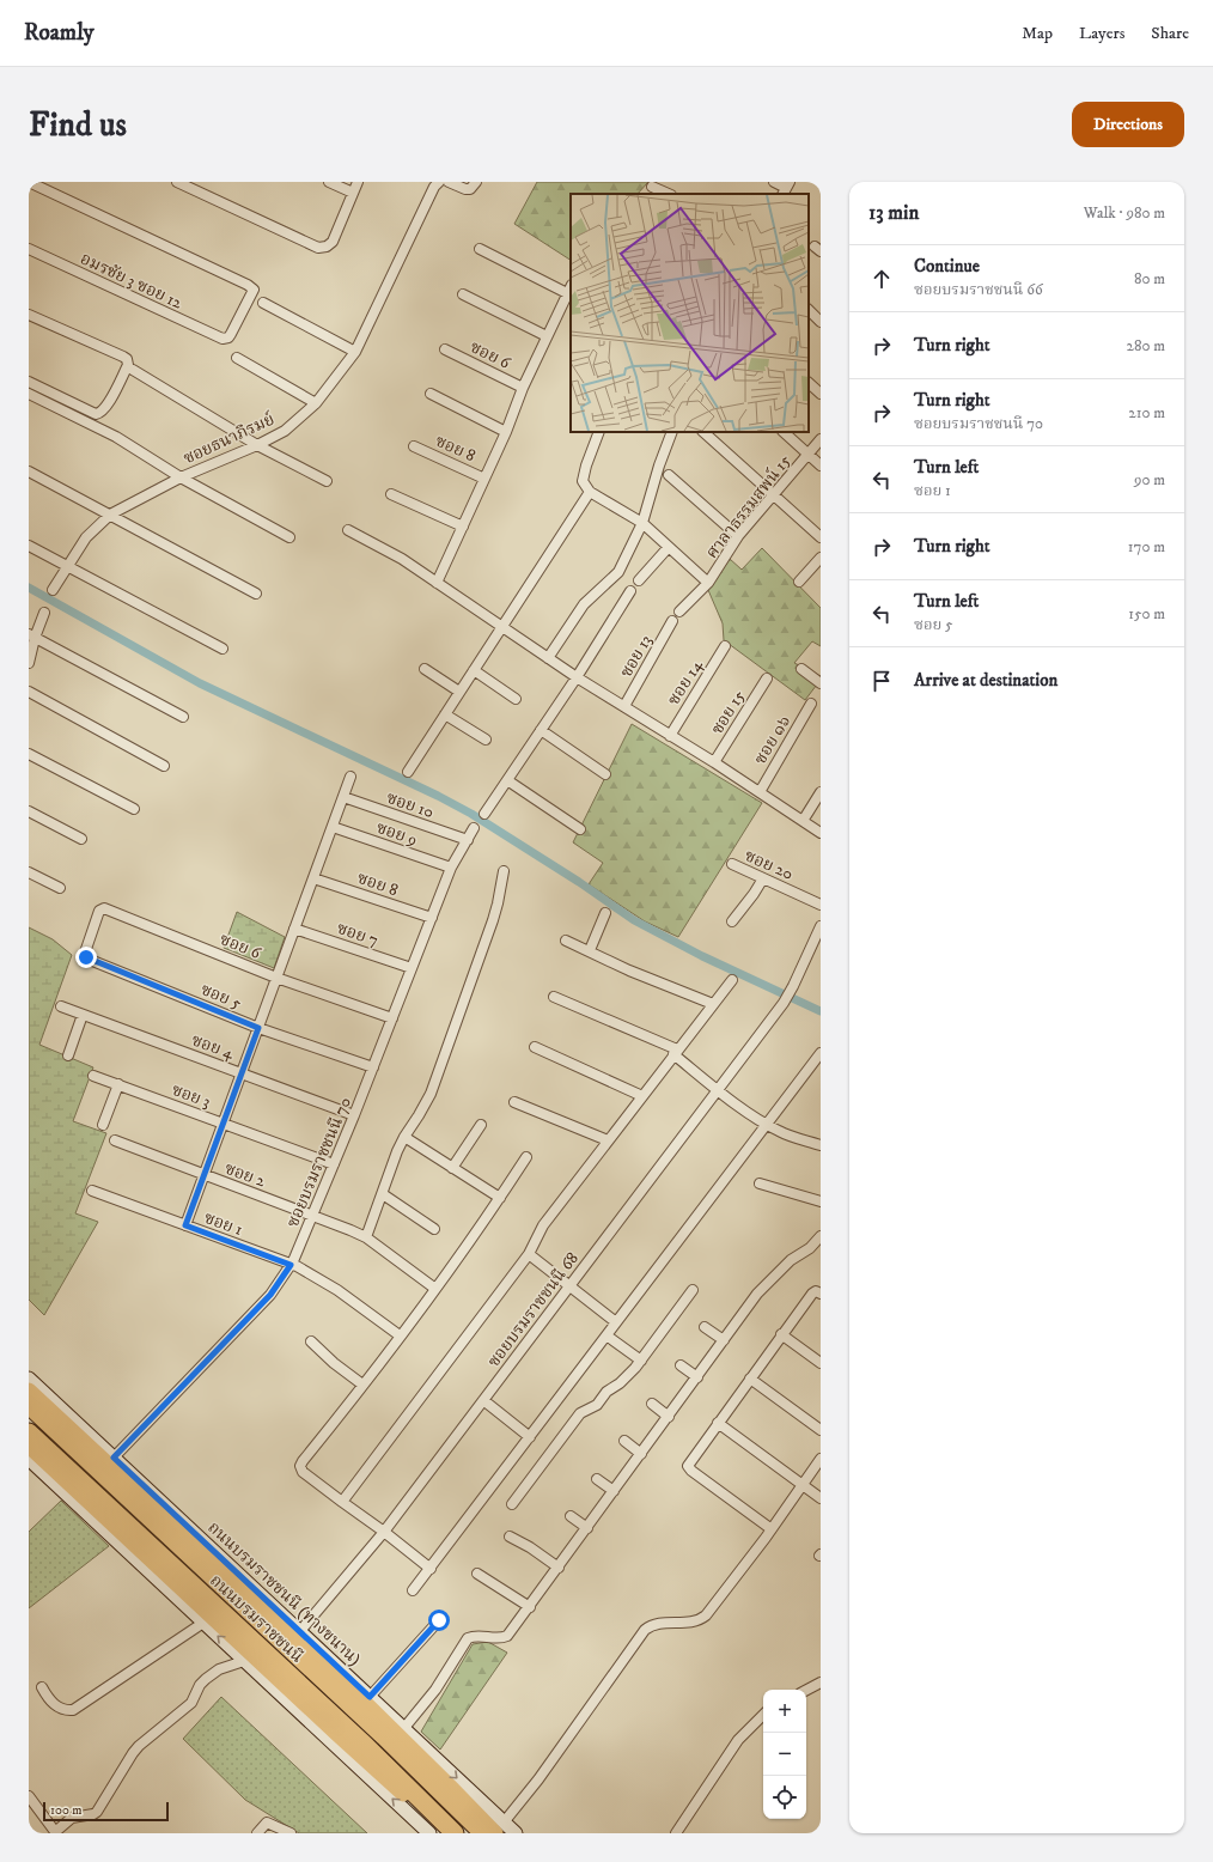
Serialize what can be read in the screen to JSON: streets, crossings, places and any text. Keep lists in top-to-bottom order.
{
  "streets": {
    "highway": ["ถนนบรมราชชนนี"],
    "main road": ["ถนนบรมราชชนนี (ทางขนาน)"],
    "street": [
      "อมรชัย 3 ซอย 12",
      "ซอย 6",
      "ซอยธนาภิรมย์",
      "ซอย 8",
      "ศาลาธรรมสพน์ 15",
      "ซอย 13",
      "ซอย 14",
      "ซอย 15",
      "ซอย ๑๖",
      "ซอย 10",
      "ซอย 9",
      "ซอย 20",
      "ซอย 7",
      "ซอย 5",
      "ซอย 4",
      "ซอย 3",
      "ซอยบรมราชชนนี 70",
      "ซอย 2",
      "ซอย 1",
      "ซอยบรมราชชนนี 68"
    ]
  },
  "crossings": [
    ["ซอย 6", "ซอย 5"],
    ["ซอย 6", "ซอยบรมราชชนนี 70"],
    ["ซอย 8", "ซอยบรมราชชนนี 70"],
    ["ซอย 10", "ซอยบรมราชชนนี 70"],
    ["ซอย 9", "ซอยบรมราชชนนี 70"],
    ["ซอย 7", "ซอยบรมราชชนนี 70"],
    ["ซอย 5", "ซอยบรมราชชนนี 70"],
    ["ซอย 4", "ซอยบรมราชชนนี 70"],
    ["ซอย 3", "ซอยบรมราชชนนี 70"],
    ["ซอยบรมราชชนนี 70", "ซอย 2"],
    ["ซอยบรมราชชนนี 70", "ซอย 1"],
    ["ซอยบรมราชชนนี 70", "ถนนบรมราชชนนี (ทางขนาน)"],
    ["ซอยบรมราชชนนี 68", "ถนนบรมราชชนนี (ทางขนาน)"]
  ],
  "scale_bar": "100 m",
  "page": {
    "header": "Roamly",
    "nav": ["Map", "Layers", "Share"],
    "buttons": "Directions",
    "title": "Find us",
    "heading": ["13 min", "Walk · 980 m"],
    "list": [
      ["Continue", "ซอยบรมราชชนนี 66", "80 m"],
      ["Turn right", "280 m"],
      ["Turn right", "ซอยบรมราชชนนี 70", "210 m"],
      ["Turn left", "ซอย 1", "90 m"],
      ["Turn right", "170 m"],
      ["Turn left", "ซอย 5", "150 m"],
      "Arrive at destination"
    ],
    "map_buttons": ["+", "−"],
    "scale": "100 m"
  }
}
